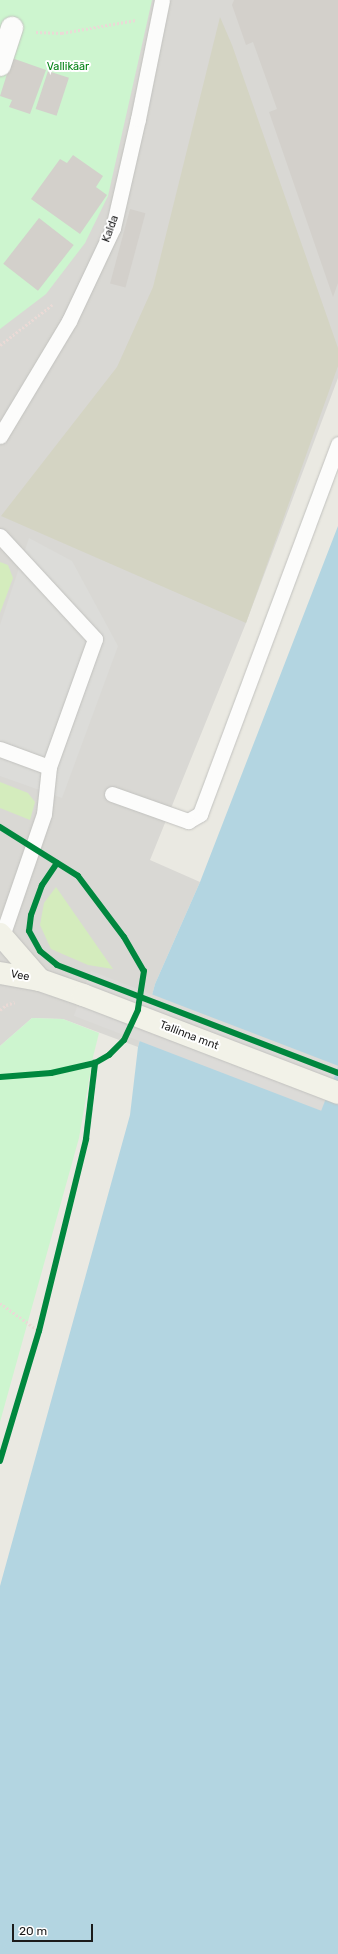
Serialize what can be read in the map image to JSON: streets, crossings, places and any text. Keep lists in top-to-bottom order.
{
  "streets": {
    "main road": ["Vee", "Tallinna mnt"],
    "lane": ["Kalda"]
  },
  "crossings": [
    ["Vee", "Tallinna mnt"]
  ],
  "parks": ["Vallikäär"],
  "scale_bar": "20 m"
}
